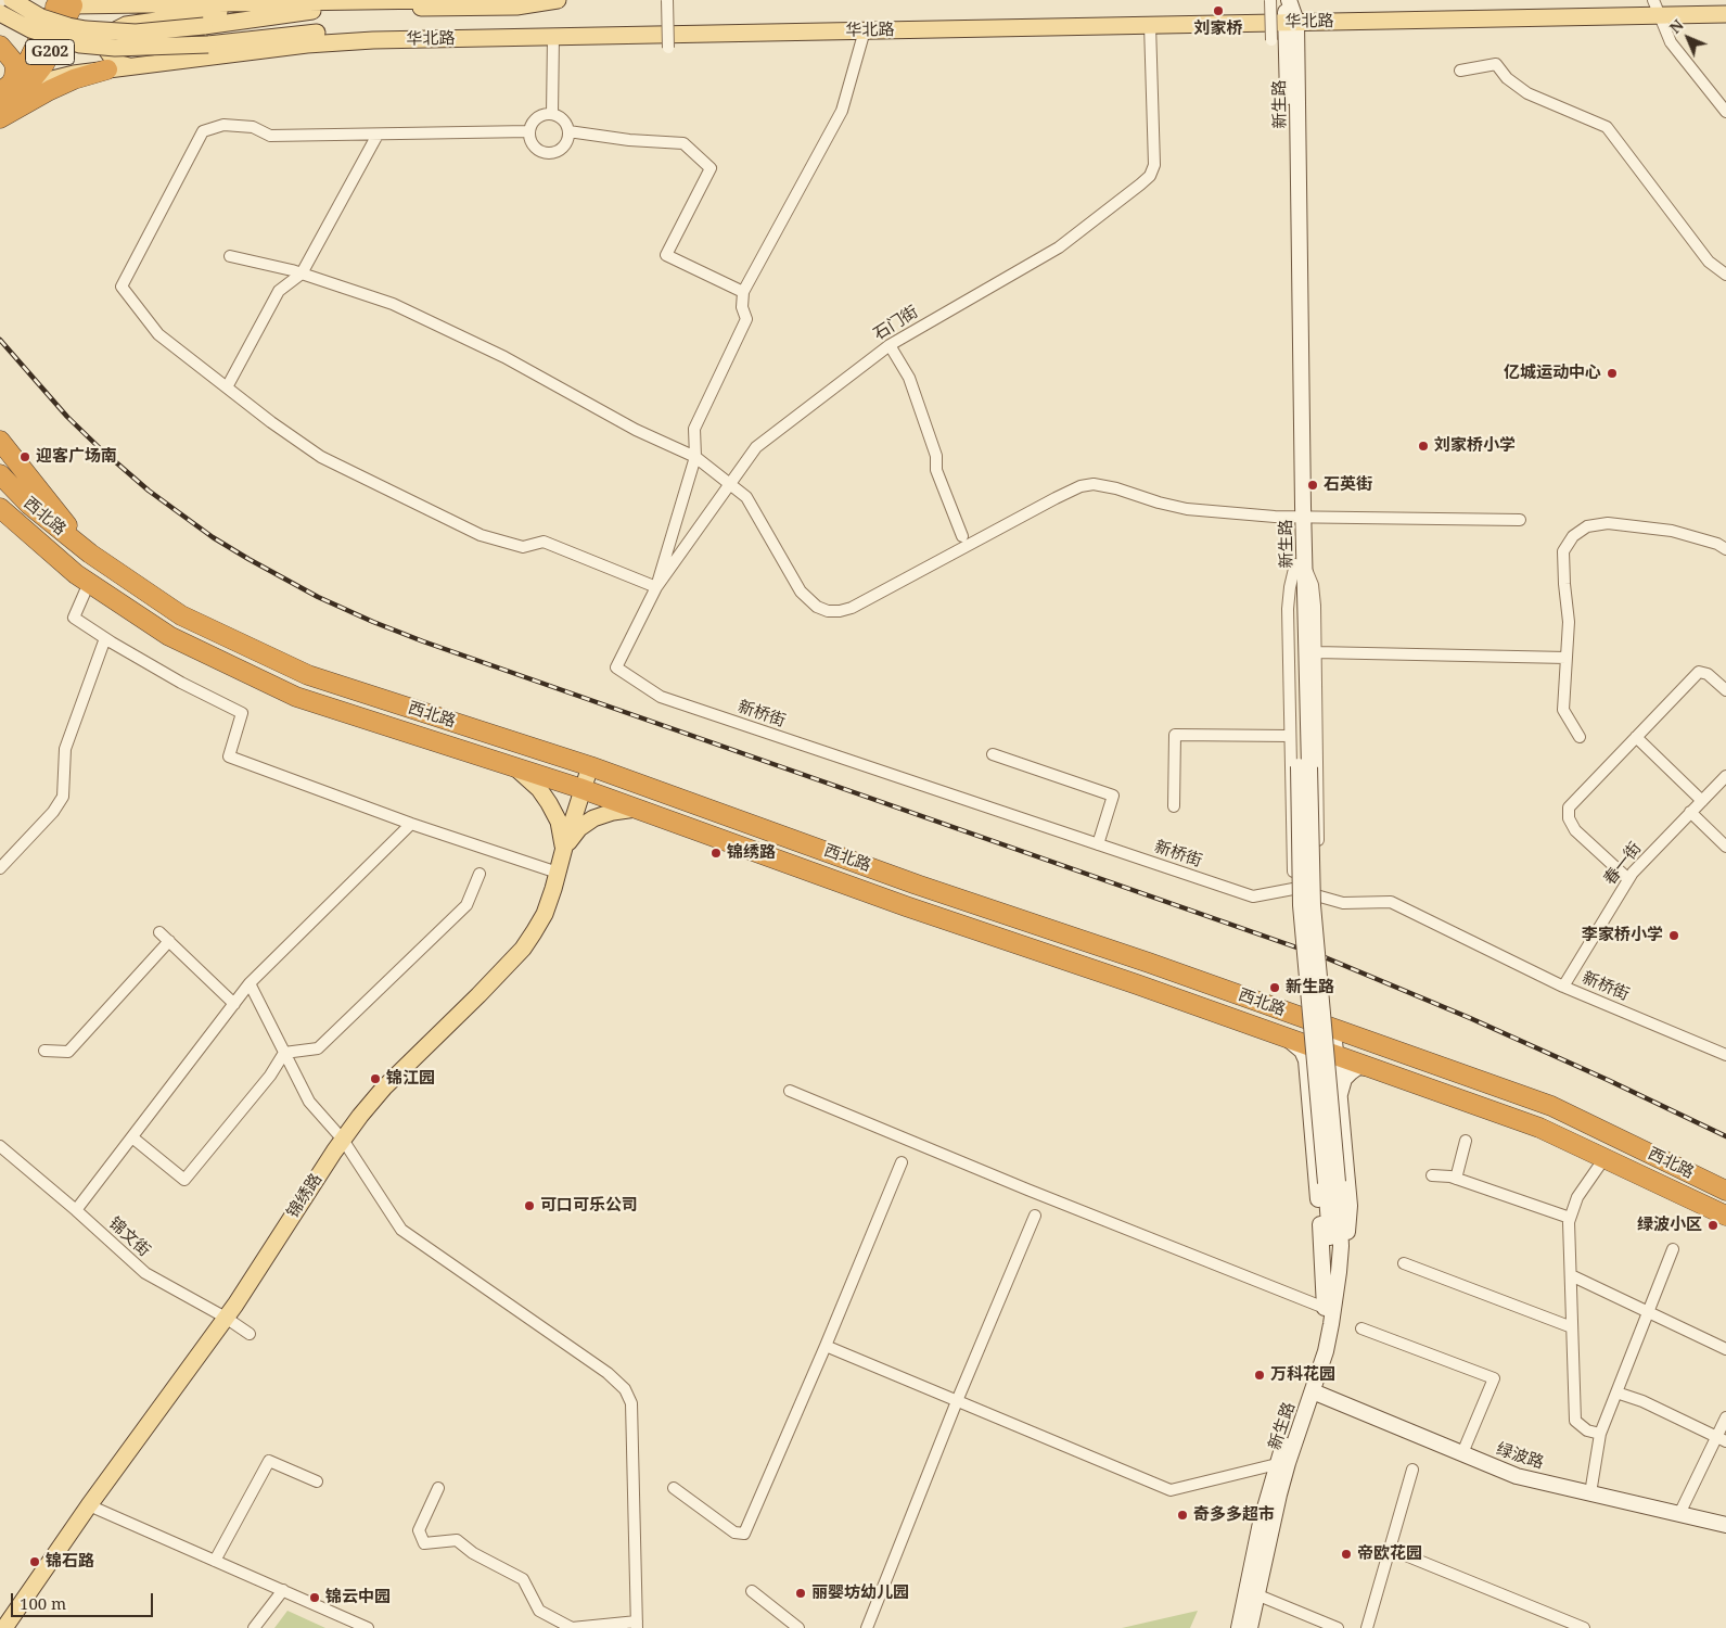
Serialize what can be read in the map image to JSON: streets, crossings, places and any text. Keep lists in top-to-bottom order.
{
  "streets": {
    "highway": ["G202", "西北路"],
    "main road": [
      "华北路",
      "新生路",
      "锦绣路",
      "绿波路"
    ],
    "street": [
      "石门街",
      "新桥街",
      "春一街",
      "锦文街"
    ]
  },
  "crossings": [
    ["华北路", "G202"],
    ["华北路", "新生路"],
    ["华北路", "石门街"],
    ["新生路", "绿波路"],
    ["石门街", "新桥街"],
    ["西北路", "锦绣路"],
    ["新桥街", "春一街"],
    ["锦绣路", "锦文街"]
  ],
  "places": [
    "刘家桥",
    "亿城运动中心",
    "刘家桥小学",
    "迎客广场南",
    "石英街",
    "锦绣路",
    "李家桥小学",
    "新生路",
    "锦江园",
    "可口可乐公司",
    "绿波小区",
    "万科花园",
    "奇多多超市",
    "帝欧花园",
    "锦石路",
    "丽婴坊幼儿园",
    "锦云中园"
  ],
  "scale_bar": "100 m",
  "north": "top left"
}
